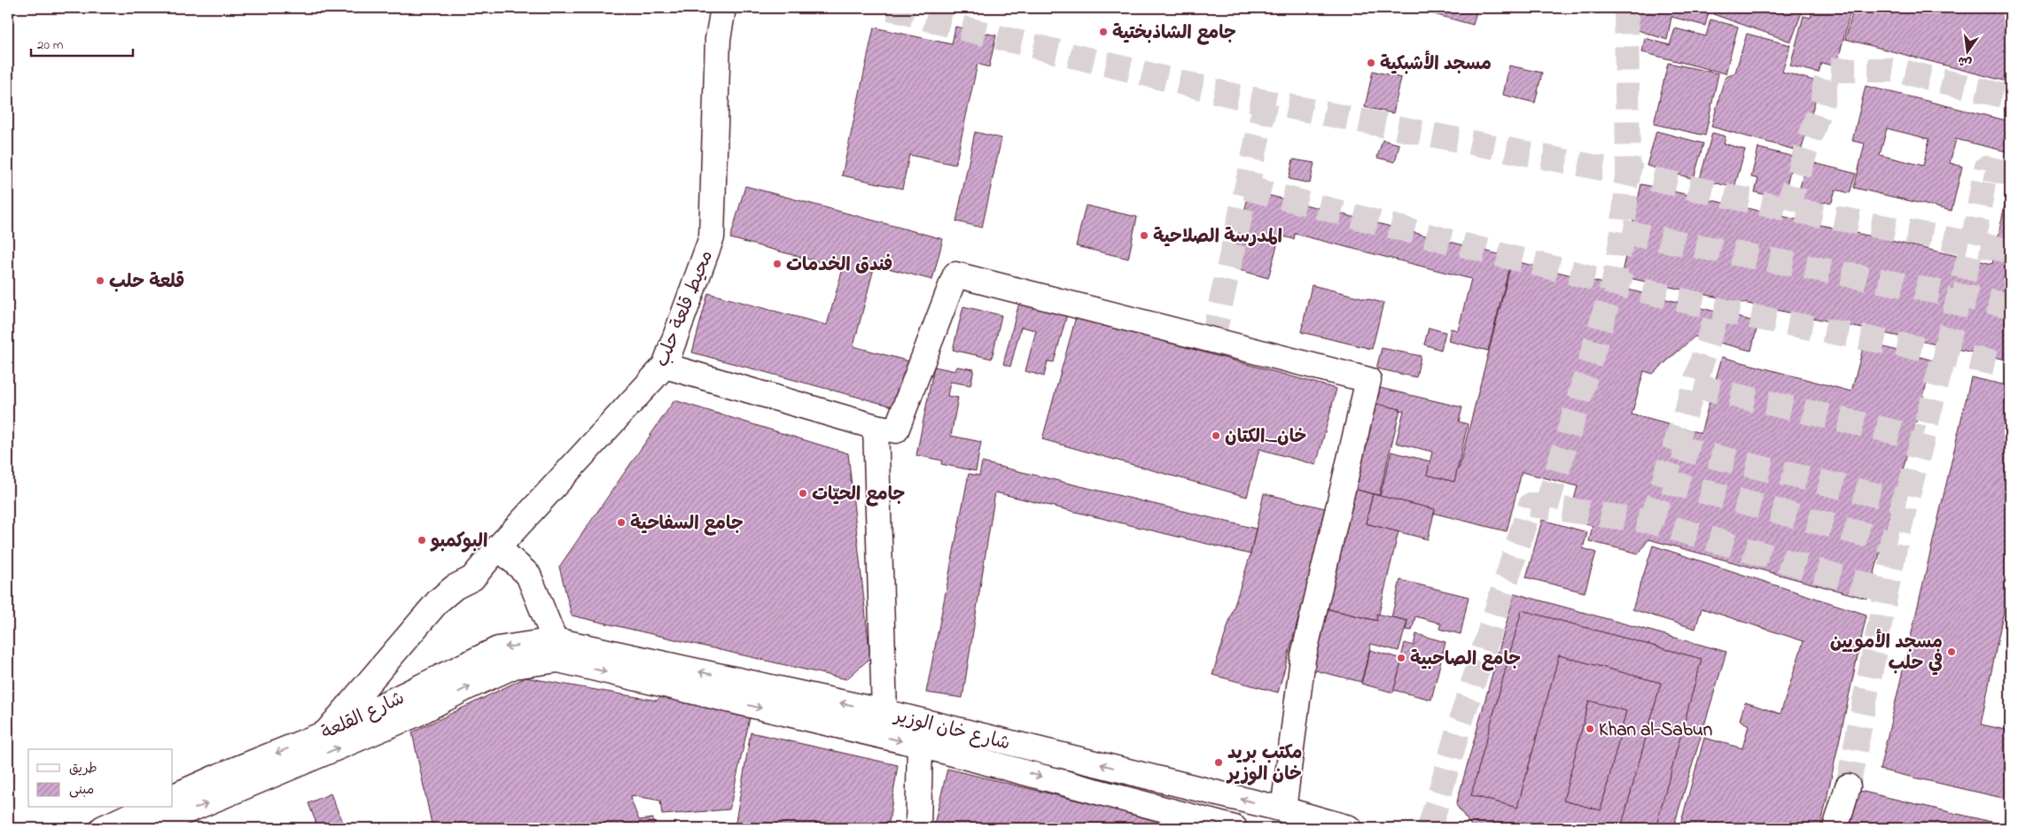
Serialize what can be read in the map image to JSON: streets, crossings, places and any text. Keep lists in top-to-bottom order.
{
  "streets": {
    "street": ["محيط قلعة حلب", "شارع القلعة", "شارع خان الوزير"]
  },
  "crossings": [
    ["محيط قلعة حلب", "شارع القلعة"],
    ["شارع القلعة", "شارع خان الوزير"]
  ],
  "places": [
    "جامع الشاذبختية",
    "مسجد الأشبكية",
    "المدرسة الصلاحية",
    "فندق الخدمات",
    "قلعة حلب",
    "خان_الكتان",
    "جامع الحيّات",
    "جامع السفاحية",
    "البوكمبو",
    "مسجد الأمويين في حلب",
    "جامع الصاحبية",
    "Khan al-Sabun",
    "مكتب بريد خان الوزير"
  ],
  "legend": ["طريق", "مبنى"],
  "scale_bar": "20 m",
  "north": "bottom"
}
